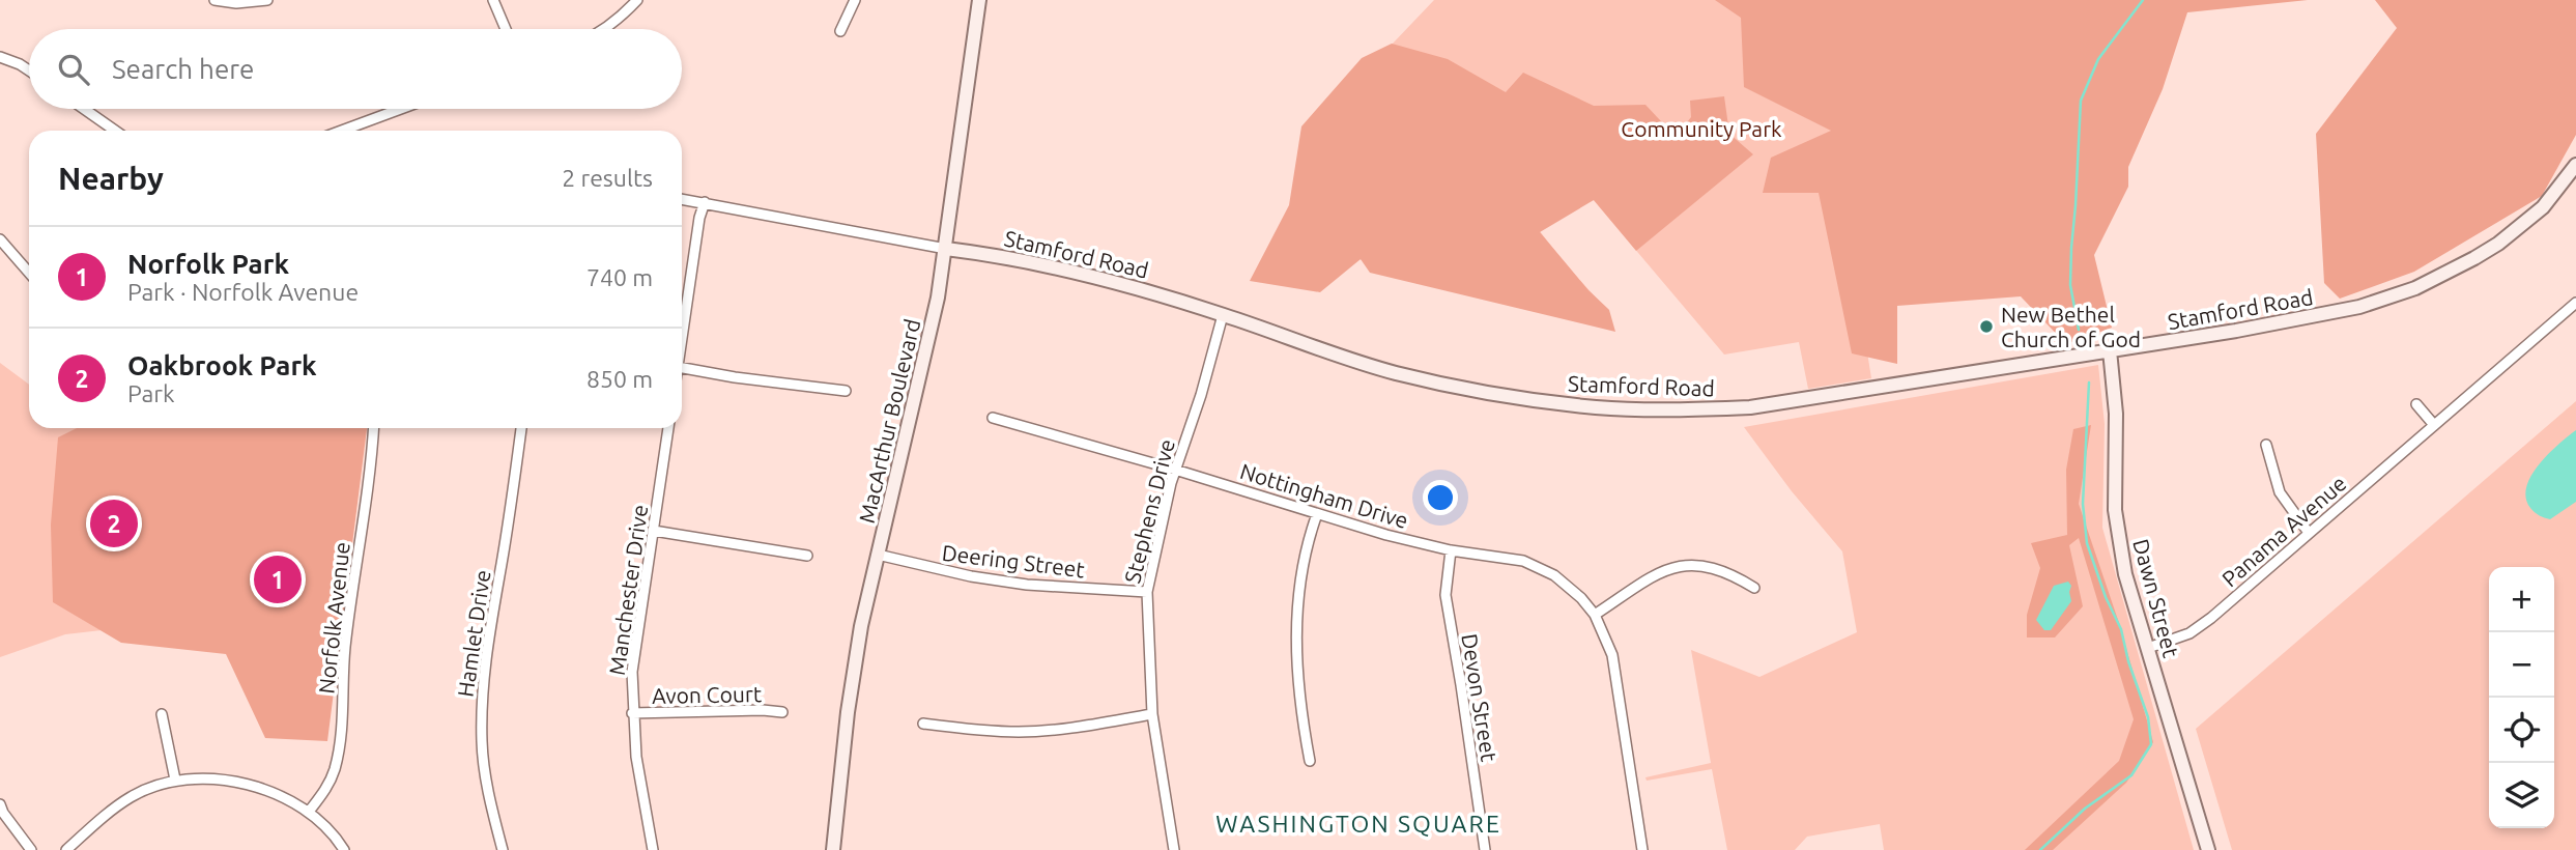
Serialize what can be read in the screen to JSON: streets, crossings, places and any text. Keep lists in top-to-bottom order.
{
  "streets": {
    "street": [
      "Stamford Road",
      "MacArthur Boulevard",
      "Nottingham Drive",
      "Stephens Drive",
      "Panama Avenue",
      "Deering Street",
      "Manchester Drive",
      "Dawn Street",
      "Norfolk Avenue",
      "Hamlet Drive",
      "Avon Court",
      "Devon Street"
    ]
  },
  "crossings": [
    ["Stamford Road", "MacArthur Boulevard"],
    ["Stamford Road", "Stephens Drive"],
    ["Stamford Road", "Dawn Street"],
    ["MacArthur Boulevard", "Deering Street"],
    ["Nottingham Drive", "Stephens Drive"],
    ["Nottingham Drive", "Devon Street"],
    ["Stephens Drive", "Deering Street"],
    ["Panama Avenue", "Dawn Street"],
    ["Manchester Drive", "Avon Court"]
  ],
  "districts": ["WASHINGTON SQUARE"],
  "parks": ["Community Park"],
  "places": ["New Bethel Church of God"],
  "page": {
    "search": "Search here",
    "heading": ["Nearby", "2 results"],
    "list": [
      {
        "mark": "1",
        "name": "Norfolk Park",
        "note": "Park · Norfolk Avenue",
        "value": "740 m"
      },
      {
        "mark": "2",
        "name": "Oakbrook Park",
        "note": "Park",
        "value": "850 m"
      }
    ],
    "pins": ["2", "1"],
    "map_buttons": ["+", "−"]
  }
}
